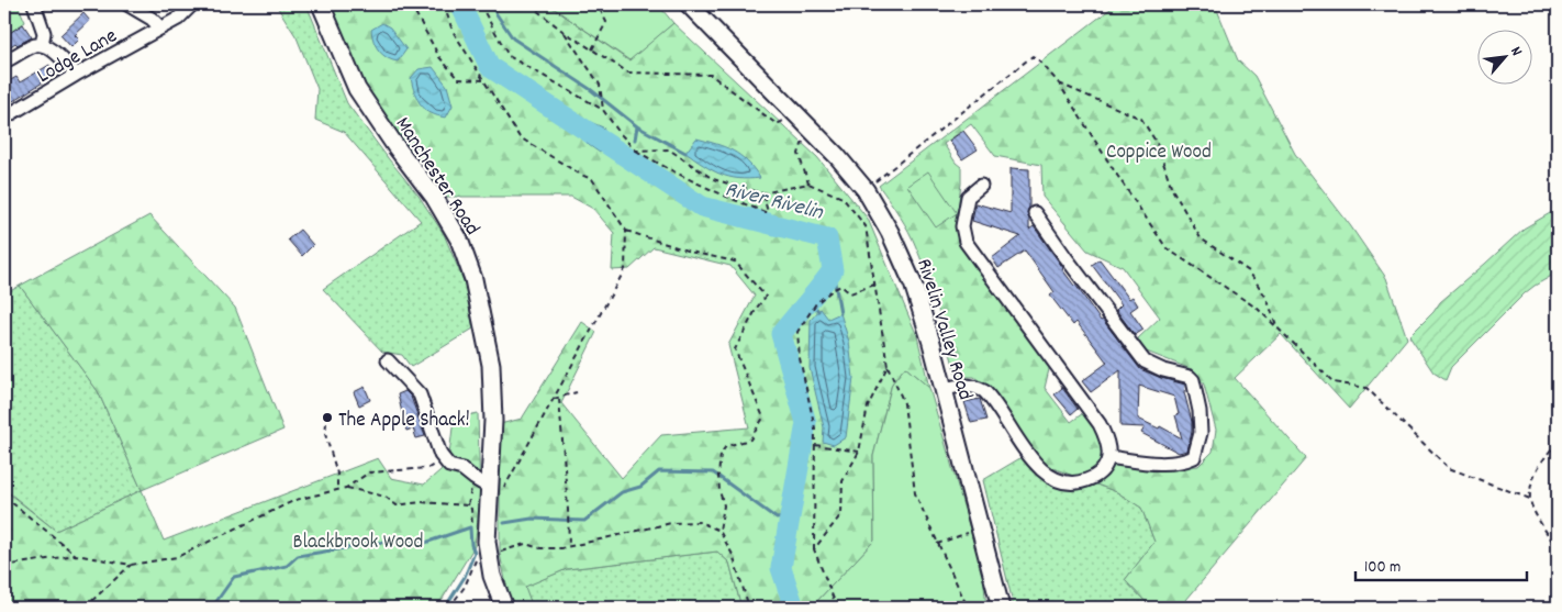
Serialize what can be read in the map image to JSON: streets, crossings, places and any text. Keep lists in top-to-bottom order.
{
  "streets": {
    "main road": ["Manchester Road", "Rivelin Valley Road"],
    "street": ["Lodge Lane"]
  },
  "water": ["River Rivelin"],
  "parks": ["Coppice Wood", "Blackbrook Wood"],
  "places": ["The Apple Shack!"],
  "scale_bar": "100 m",
  "north": "top right"
}
